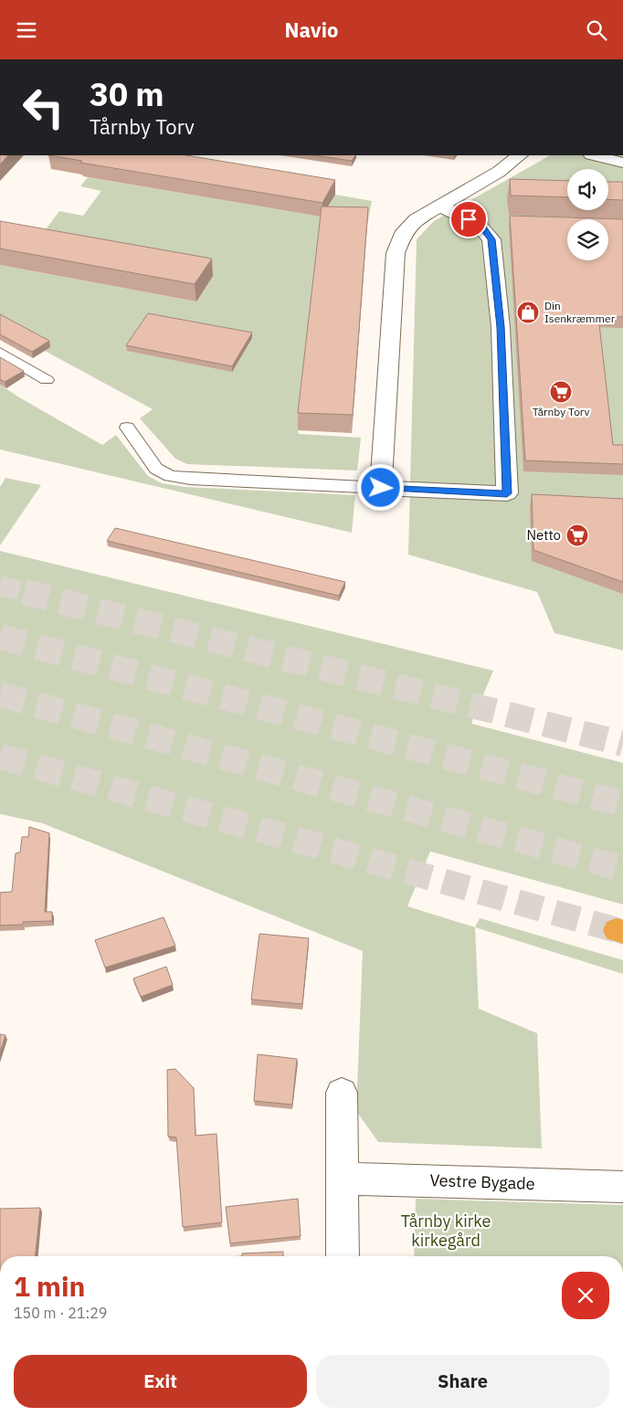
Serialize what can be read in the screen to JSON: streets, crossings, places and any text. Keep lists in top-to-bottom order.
{
  "streets": {
    "street": ["Vestre Bygade"]
  },
  "parks": ["Tårnby kirke kirkegård"],
  "places": {
    "shop": ["Din Isenkræmmer"],
    "supermarket": ["Tårnby Torv", "Netto"]
  },
  "page": {
    "header": "Navio",
    "turn": ["30 m", "Tårnby Torv"],
    "heading": ["1 min", "150 m · 21:29"],
    "buttons": ["Exit", "Share"]
  }
}
